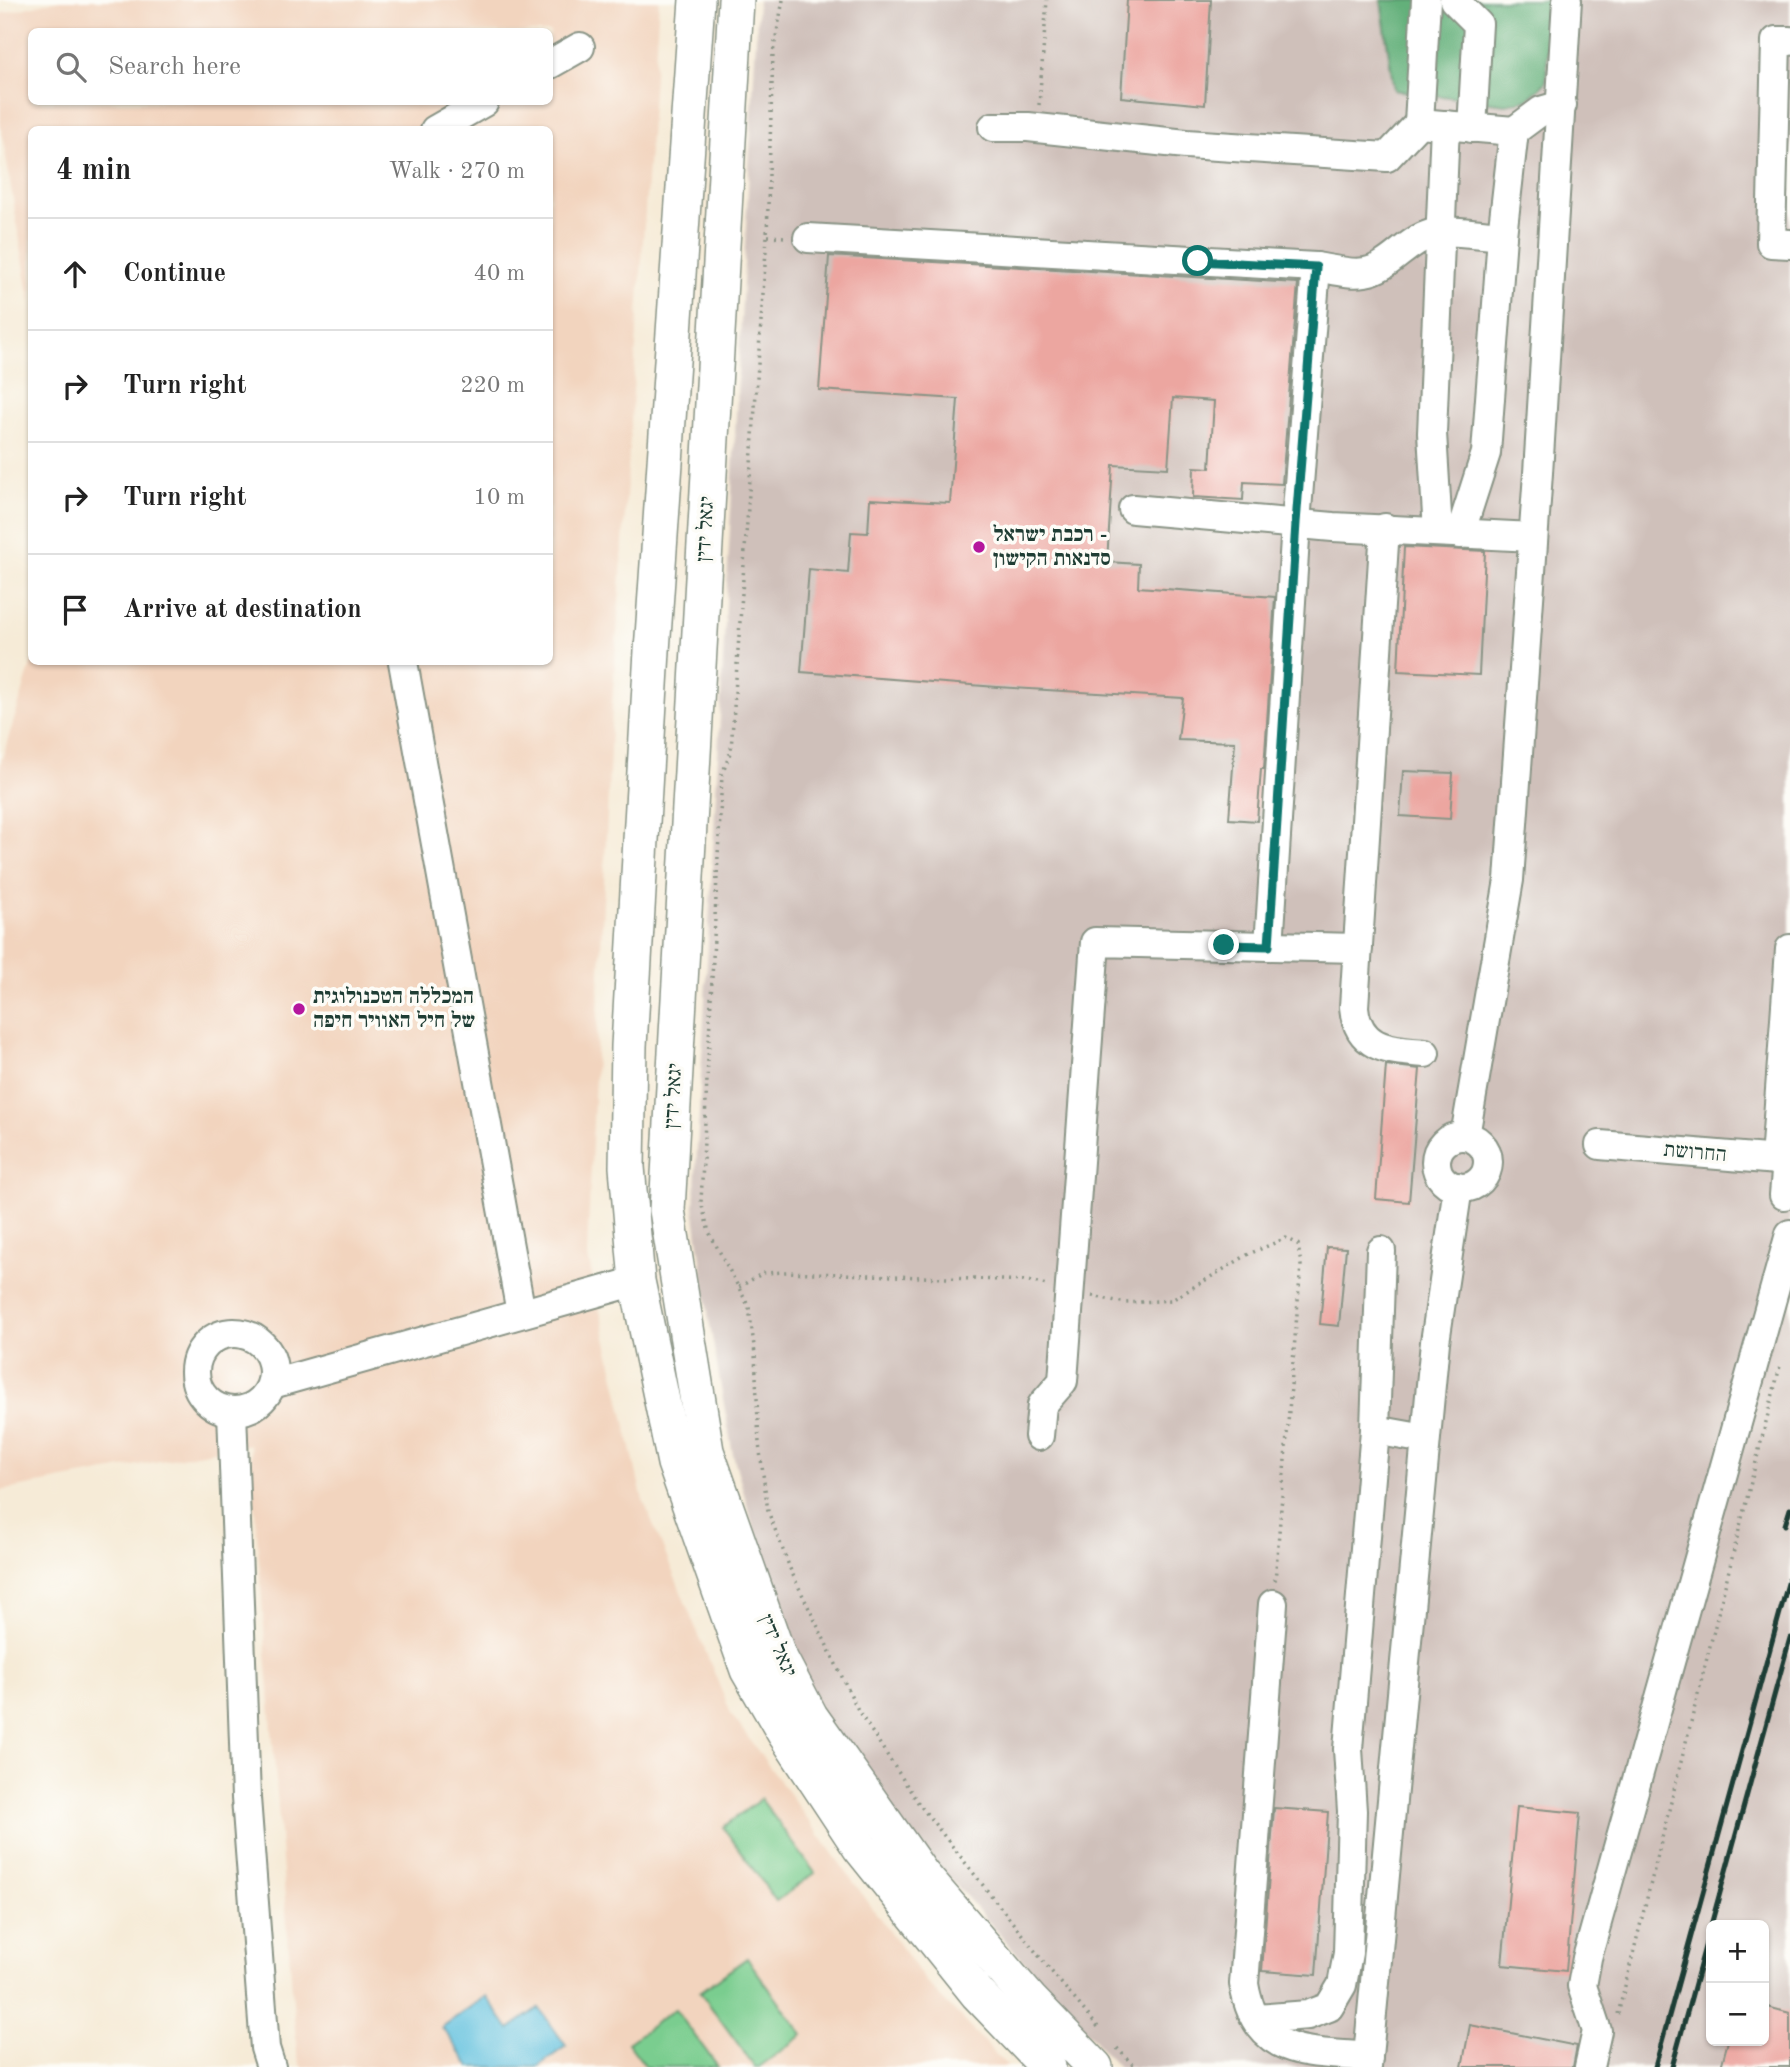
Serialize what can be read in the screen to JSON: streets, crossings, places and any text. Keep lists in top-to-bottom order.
{
  "streets": {
    "main road": ["יגאל ידין"],
    "street": ["החרושת"]
  },
  "places": ["רכבת ישראל - סדנאות הקישון", "המכללה הטכנולוגית של חיל האוויר חיפה"],
  "page": {
    "search": "Search here",
    "heading": ["4 min", "Walk · 270 m"],
    "list": [
      ["Continue", "40 m"],
      ["Turn right", "220 m"],
      ["Turn right", "10 m"],
      "Arrive at destination"
    ],
    "map_buttons": ["+", "−"]
  }
}
